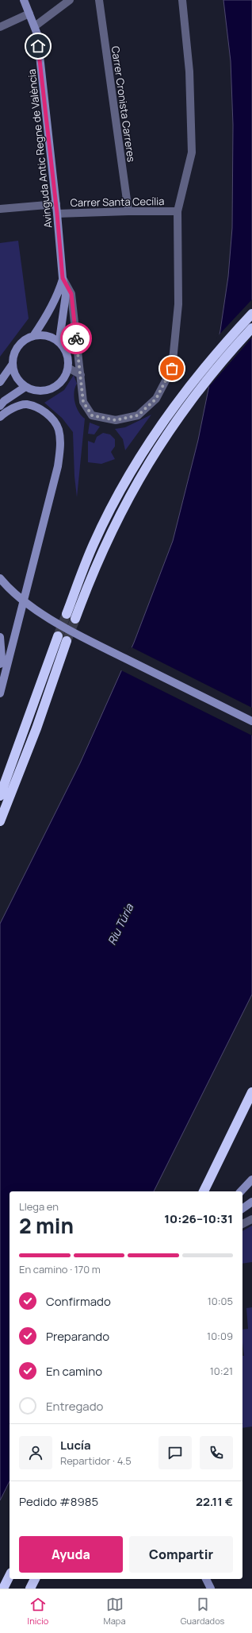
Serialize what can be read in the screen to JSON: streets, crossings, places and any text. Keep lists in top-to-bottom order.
{
  "streets": {
    "main road": ["Avinguda Antic Regne de València"],
    "street": ["Carrer Cronista Carreres", "Carrer Santa Cecília"]
  },
  "crossings": [
    ["Carrer Cronista Carreres", "Carrer Santa Cecília"],
    ["Avinguda Antic Regne de València", "Carrer Santa Cecília"]
  ],
  "water": ["Riu Túria"],
  "page": {
    "heading": ["2 min", "Llega en", "10:26–10:31"],
    "panel": [
      "Lucía",
      "Repartidor · 4.5",
      "Pedido #8985",
      "22.11 €"
    ],
    "bar": "En camino · 170 m",
    "list": [
      ["Confirmado", "10:05"],
      ["Preparando", "10:09"],
      ["En camino", "10:21"],
      "Entregado"
    ],
    "buttons": ["Ayuda", "Compartir"],
    "tabs": ["Inicio", "Mapa", "Guardados"]
  }
}
